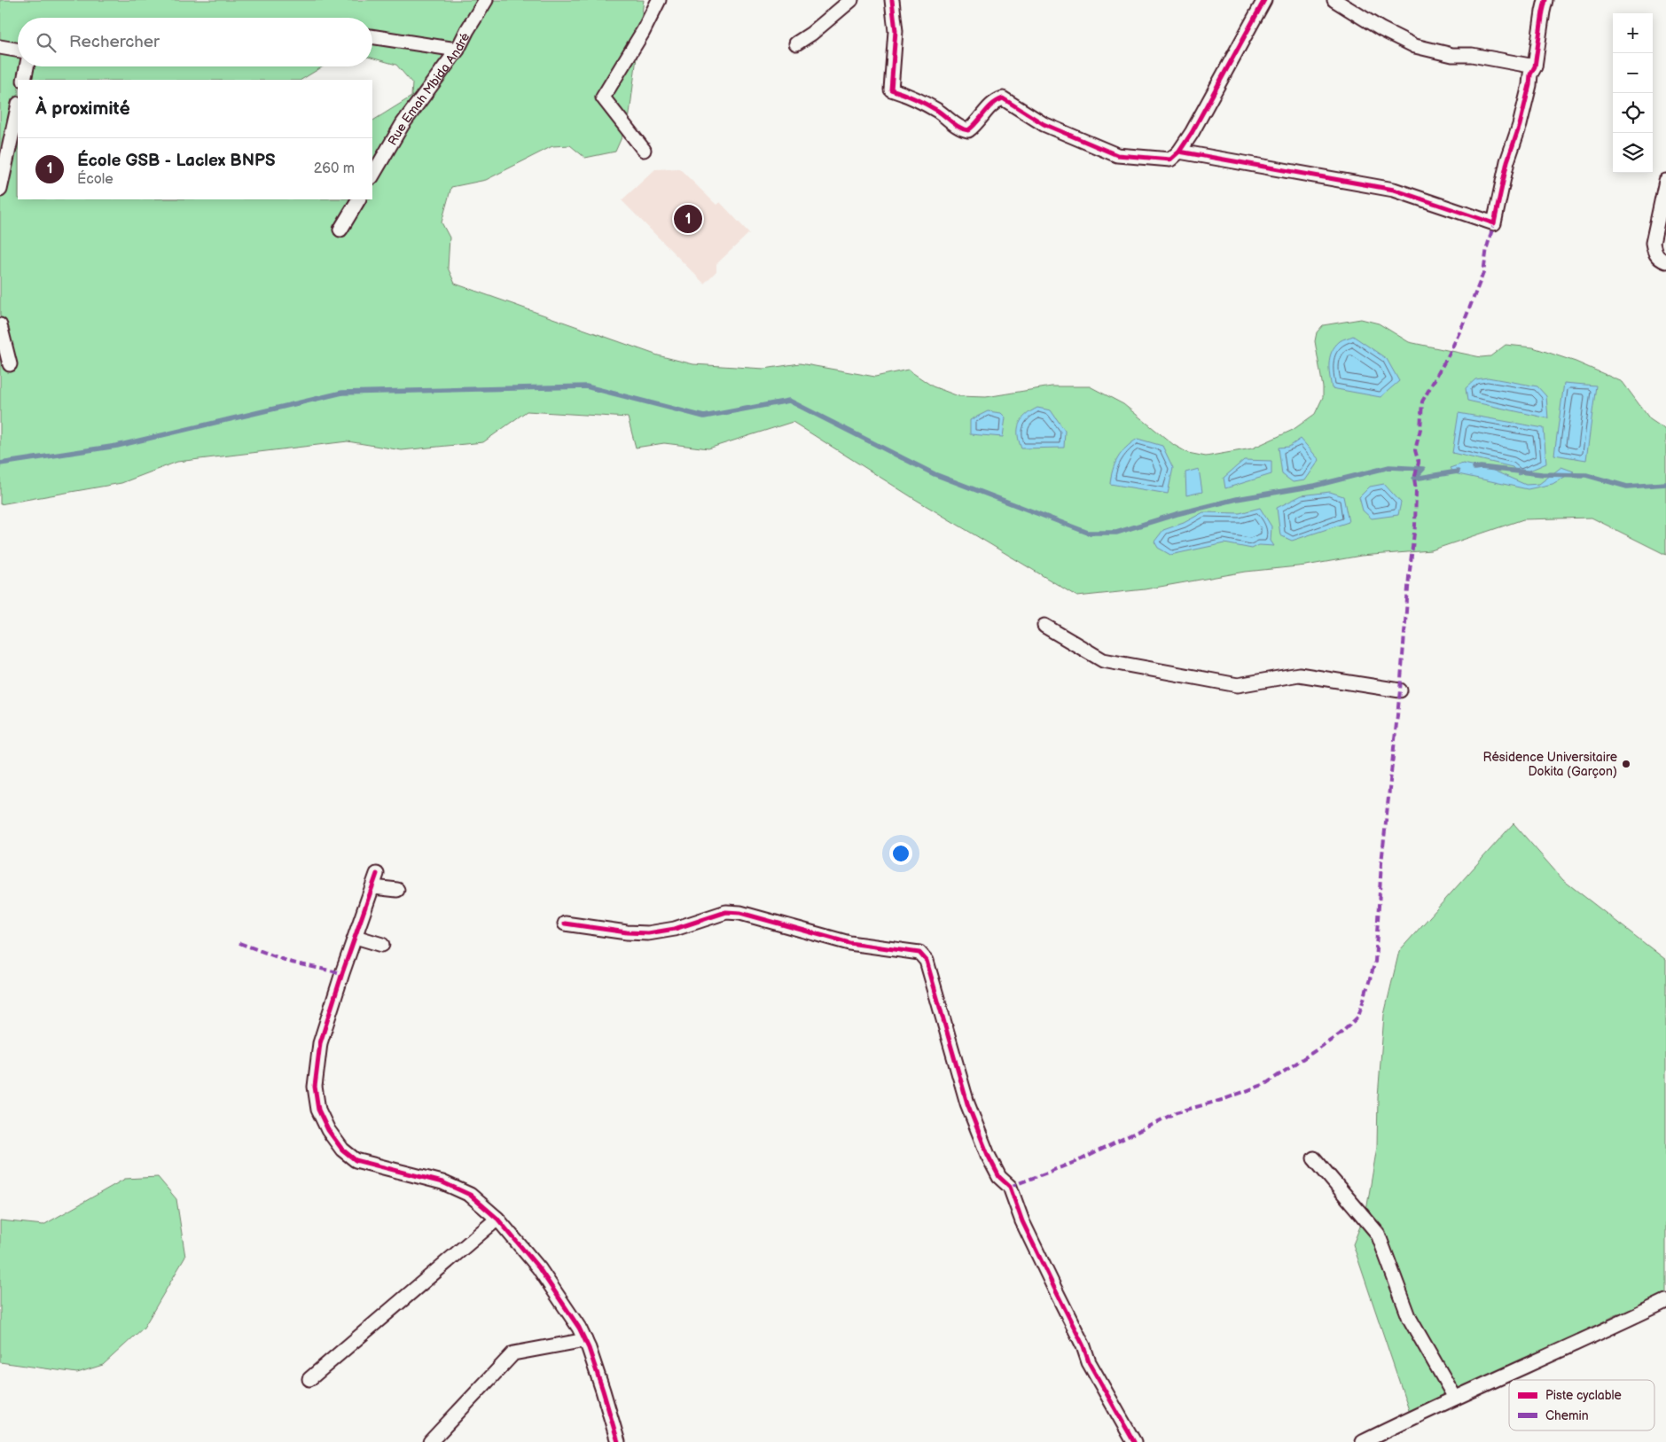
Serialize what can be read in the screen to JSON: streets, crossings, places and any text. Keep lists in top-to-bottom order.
{
  "streets": {
    "street": ["Rue Emah Mbida André"]
  },
  "places": ["Résidence Universitaire Dokita (Garçon)"],
  "legend": ["Piste cyclable", "Chemin"],
  "page": {
    "map_buttons": ["+", "−"],
    "search": "Rechercher",
    "heading": "À proximité",
    "list": [
      {
        "mark": "1",
        "name": "École GSB - Laclex BNPS",
        "note": "École",
        "value": "260 m"
      }
    ],
    "pins": "1"
  }
}
